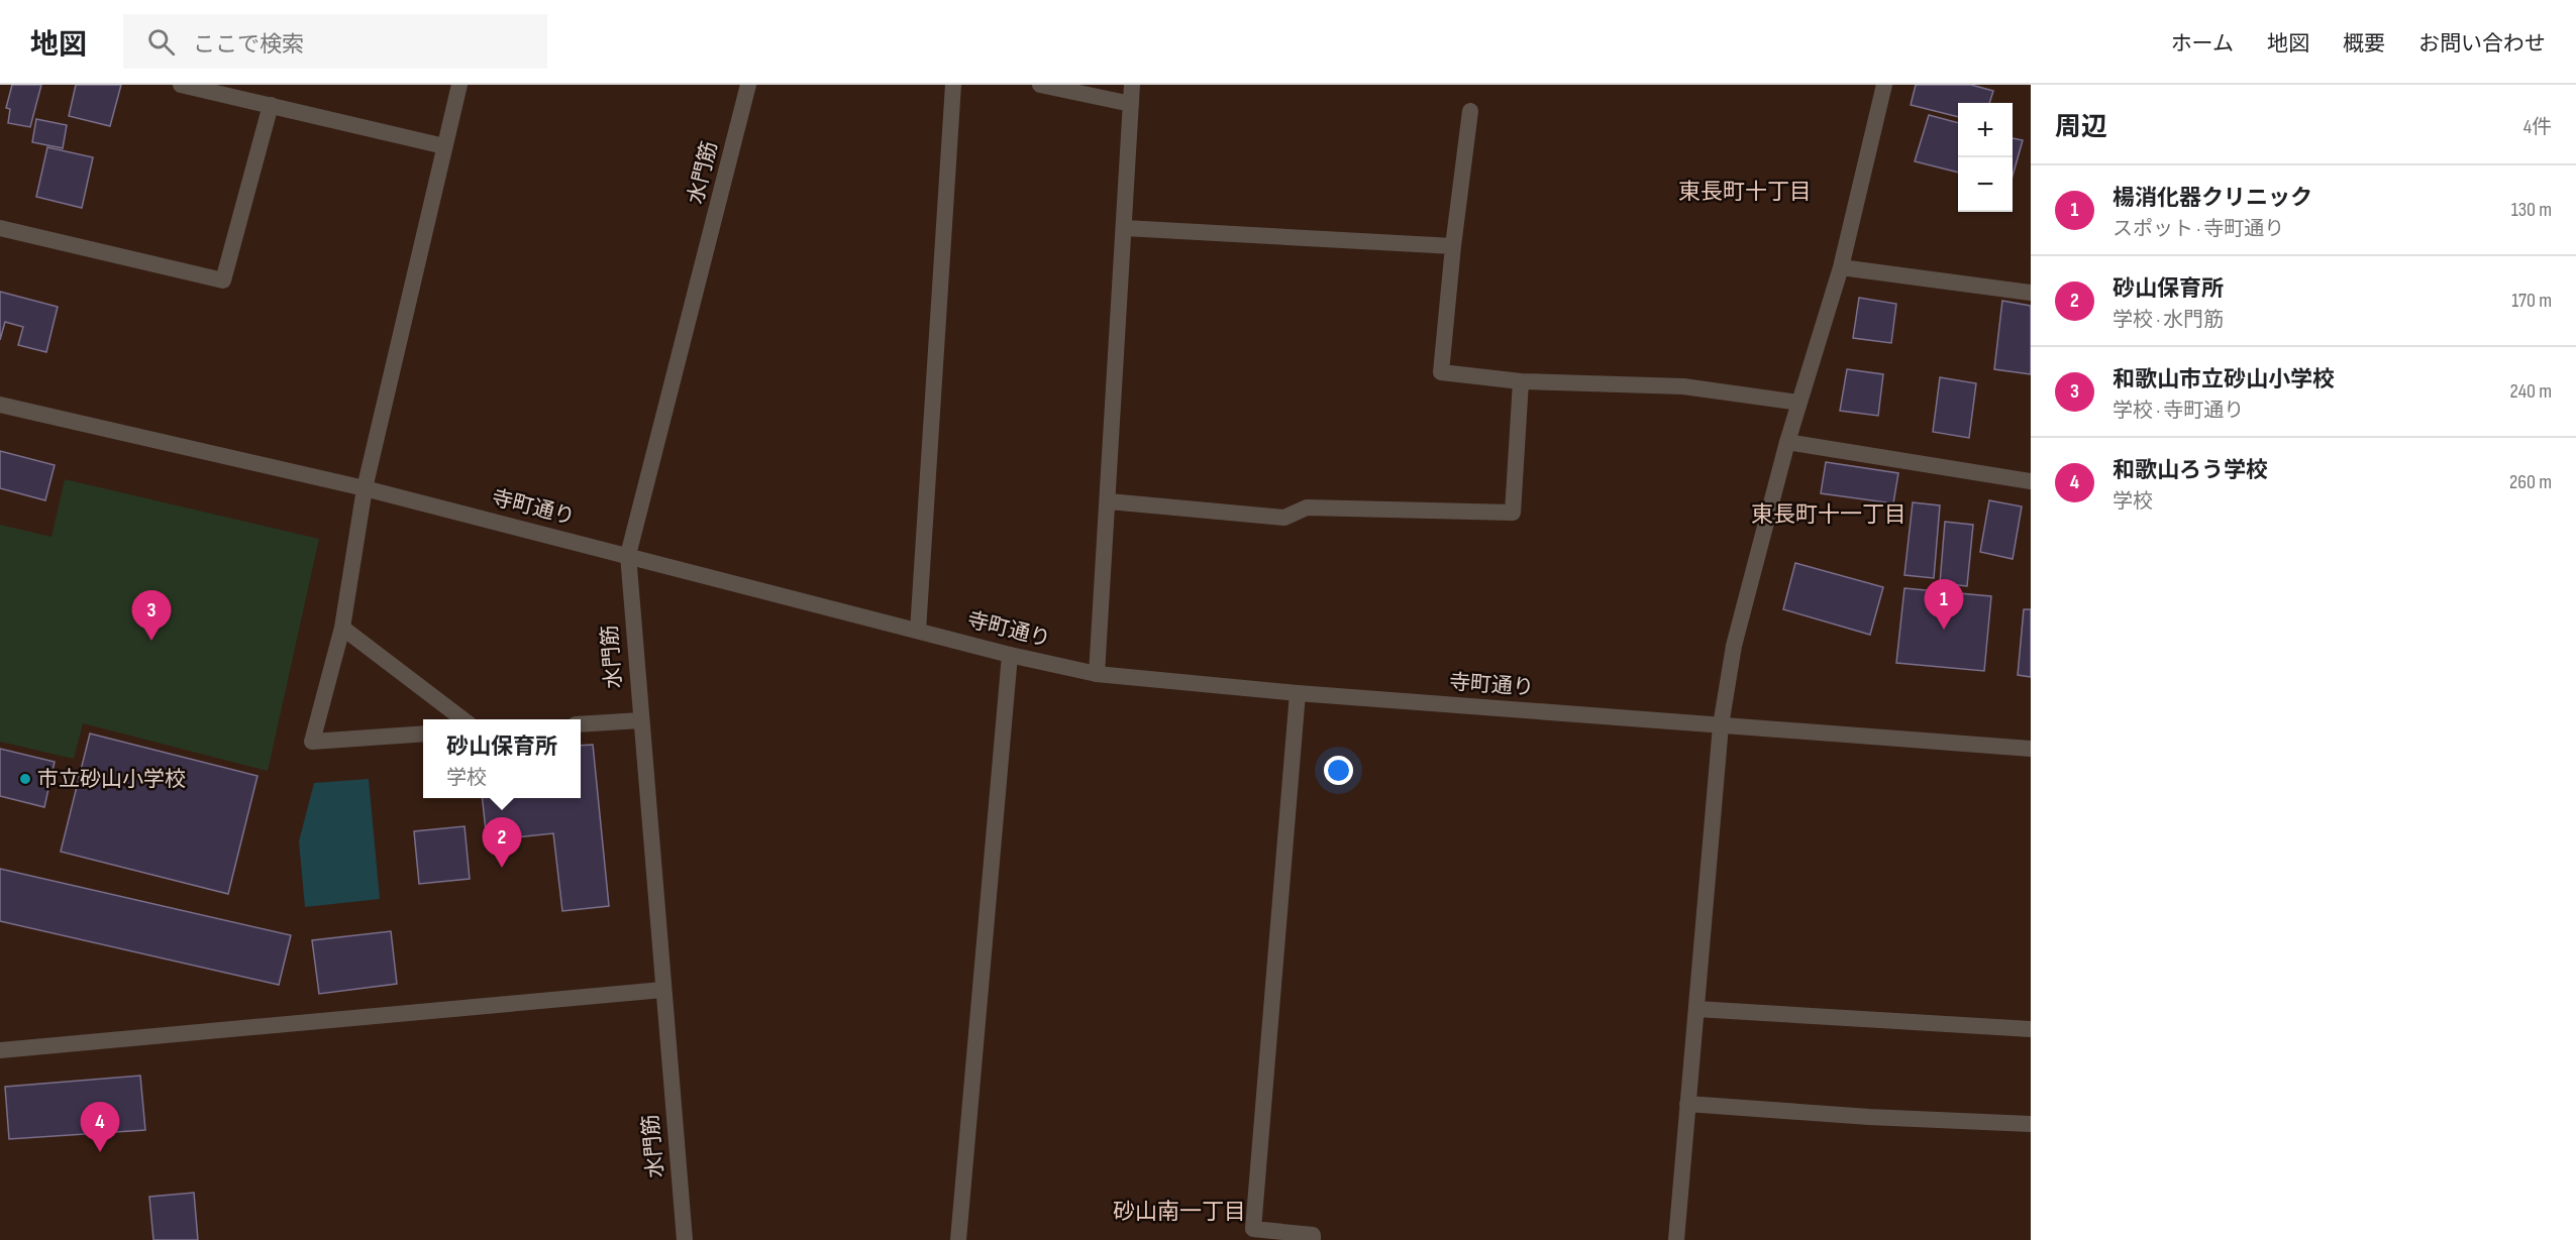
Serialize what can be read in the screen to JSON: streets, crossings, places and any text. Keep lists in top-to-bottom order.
{
  "streets": {
    "street": ["水門筋", "寺町通り"]
  },
  "crossings": [
    ["水門筋", "寺町通り"]
  ],
  "districts": ["東長町十丁目", "東長町十一丁目", "砂山南一丁目"],
  "places": ["市立砂山小学校"],
  "page": {
    "header": "地図",
    "search": "ここで検索",
    "nav": [
      "ホーム",
      "地図",
      "概要",
      "お問い合わせ"
    ],
    "heading": ["周辺", "4件"],
    "map_buttons": ["+", "−"],
    "list": [
      {
        "mark": "1",
        "name": "楊消化器クリニック",
        "note": "スポット · 寺町通り",
        "value": "130 m"
      },
      {
        "mark": "2",
        "name": "砂山保育所",
        "note": "学校 · 水門筋",
        "value": "170 m"
      },
      {
        "mark": "3",
        "name": "和歌山市立砂山小学校",
        "note": "学校 · 寺町通り",
        "value": "240 m"
      },
      {
        "mark": "4",
        "name": "和歌山ろう学校",
        "note": "学校",
        "value": "260 m"
      }
    ],
    "pins": [
      "1",
      "3",
      "2",
      "4"
    ],
    "popup": ["砂山保育所", "学校"]
  }
}
